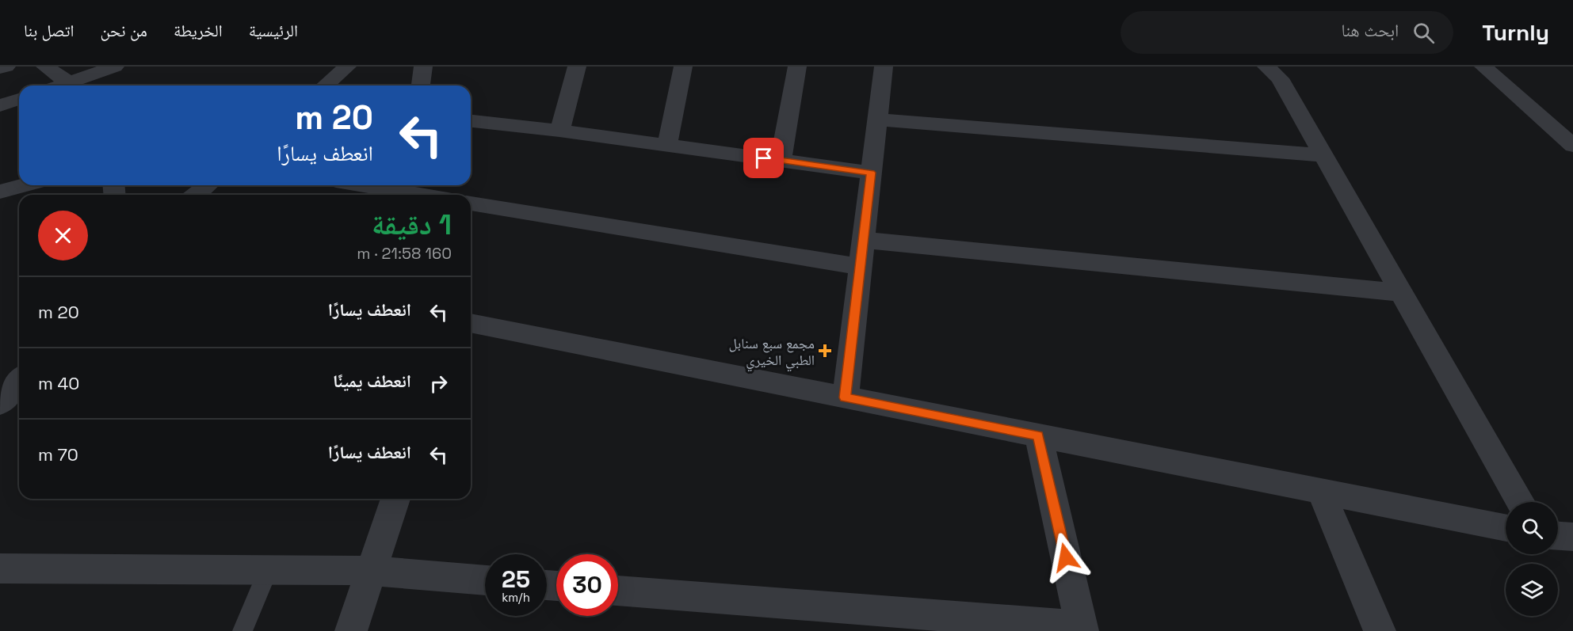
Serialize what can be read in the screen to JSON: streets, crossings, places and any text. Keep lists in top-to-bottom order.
{
  "places": {
    "health": ["مجمع سبع سنابل الطبي الخيري"]
  },
  "page": {
    "header": "Turnly",
    "search": "ابحث هنا",
    "nav": [
      "الرئيسية",
      "الخريطة",
      "من نحن",
      "اتصل بنا"
    ],
    "turn": ["20 m", "انعطف يسارًا"],
    "heading": ["1 دقيقة", "160 m · 21:58"],
    "list": [
      {
        "name": "انعطف يسارًا",
        "value": "20 m"
      },
      {
        "name": "انعطف يمينًا",
        "value": "40 m"
      },
      {
        "name": "انعطف يسارًا",
        "value": "70 m"
      }
    ],
    "speed": "25 km/h",
    "limit": "30"
  }
}
